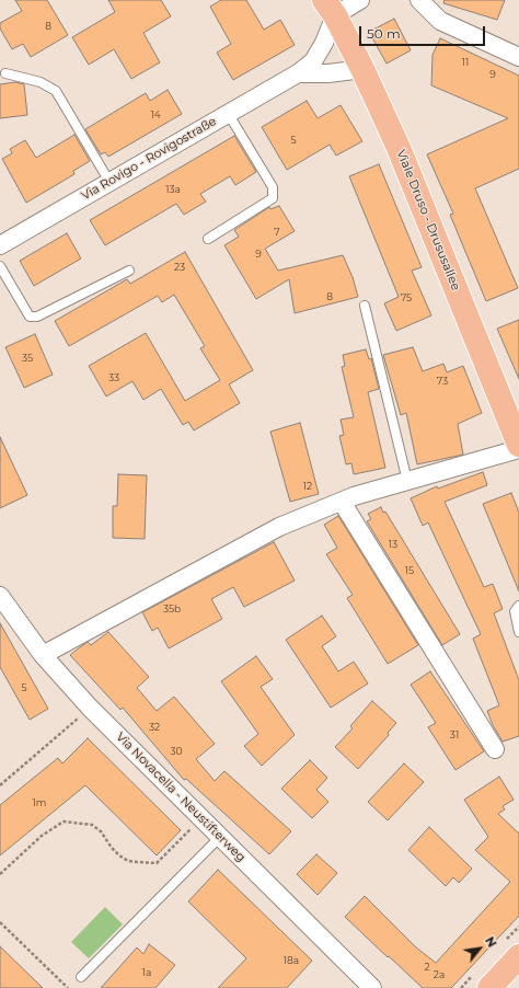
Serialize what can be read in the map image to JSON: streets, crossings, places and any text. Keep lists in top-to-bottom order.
{
  "streets": {
    "main road": ["Viale Druso - Drususallee"],
    "street": ["Via Rovigo - Rovigostraße", "Via Novacella - Neustifterweg"]
  },
  "crossings": [
    ["Via Rovigo - Rovigostraße", "Viale Druso - Drususallee"]
  ],
  "house_numbers": [
    "8",
    "11",
    "9",
    "14",
    "5",
    "13a",
    "7",
    "9",
    "23",
    "8",
    "75",
    "35",
    "33",
    "73",
    "12",
    "13",
    "15",
    "35b",
    "5",
    "32",
    "31",
    "30",
    "1m",
    "18a",
    "2",
    "1a",
    "2a"
  ],
  "scale_bar": "50 m",
  "north": "top right"
}
